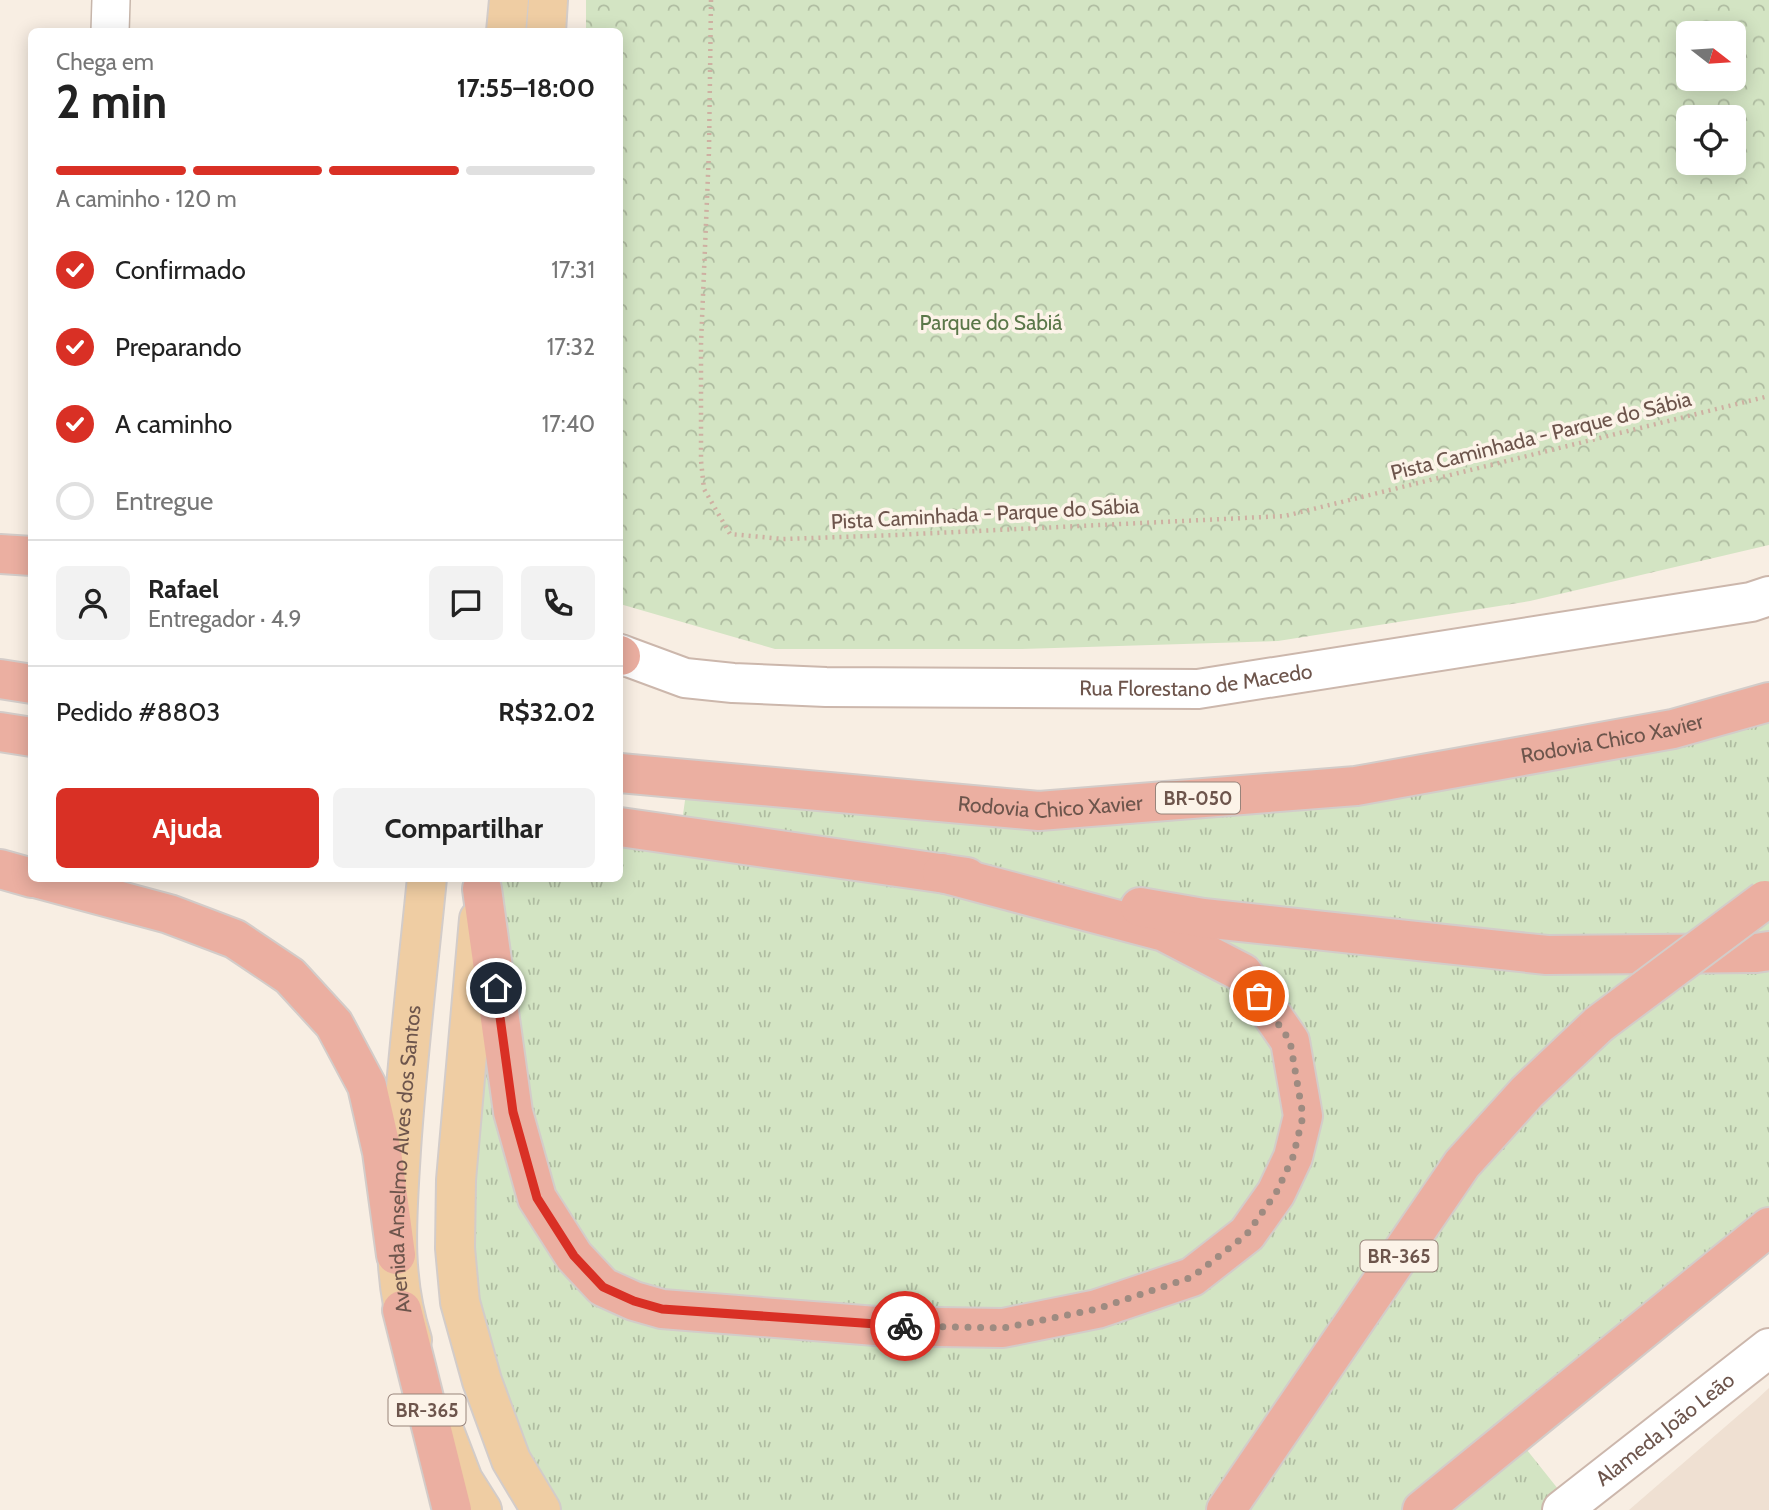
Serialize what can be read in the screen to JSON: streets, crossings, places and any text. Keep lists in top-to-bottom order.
{
  "streets": {
    "highway": ["Rodovia Chico Xavier", "BR-050", "BR-365"],
    "main road": ["Rua Florestano de Macedo", "Avenida Anselmo Alves dos Santos", "Alameda João Leão"],
    "path": ["Pista Caminhada - Parque do Sábia"]
  },
  "crossings": [
    ["Avenida Anselmo Alves dos Santos", "BR-365"]
  ],
  "parks": ["Parque do Sabiá"],
  "north": "right",
  "page": {
    "heading": ["2 min", "Chega em", "17:55–18:00"],
    "panel": [
      "Rafael",
      "Entregador · 4.9",
      "Pedido #8803",
      "R$32.02"
    ],
    "bar": "A caminho · 120 m",
    "list": [
      ["Confirmado", "17:31"],
      ["Preparando", "17:32"],
      ["A caminho", "17:40"],
      "Entregue"
    ],
    "buttons": ["Ajuda", "Compartilhar"]
  }
}
